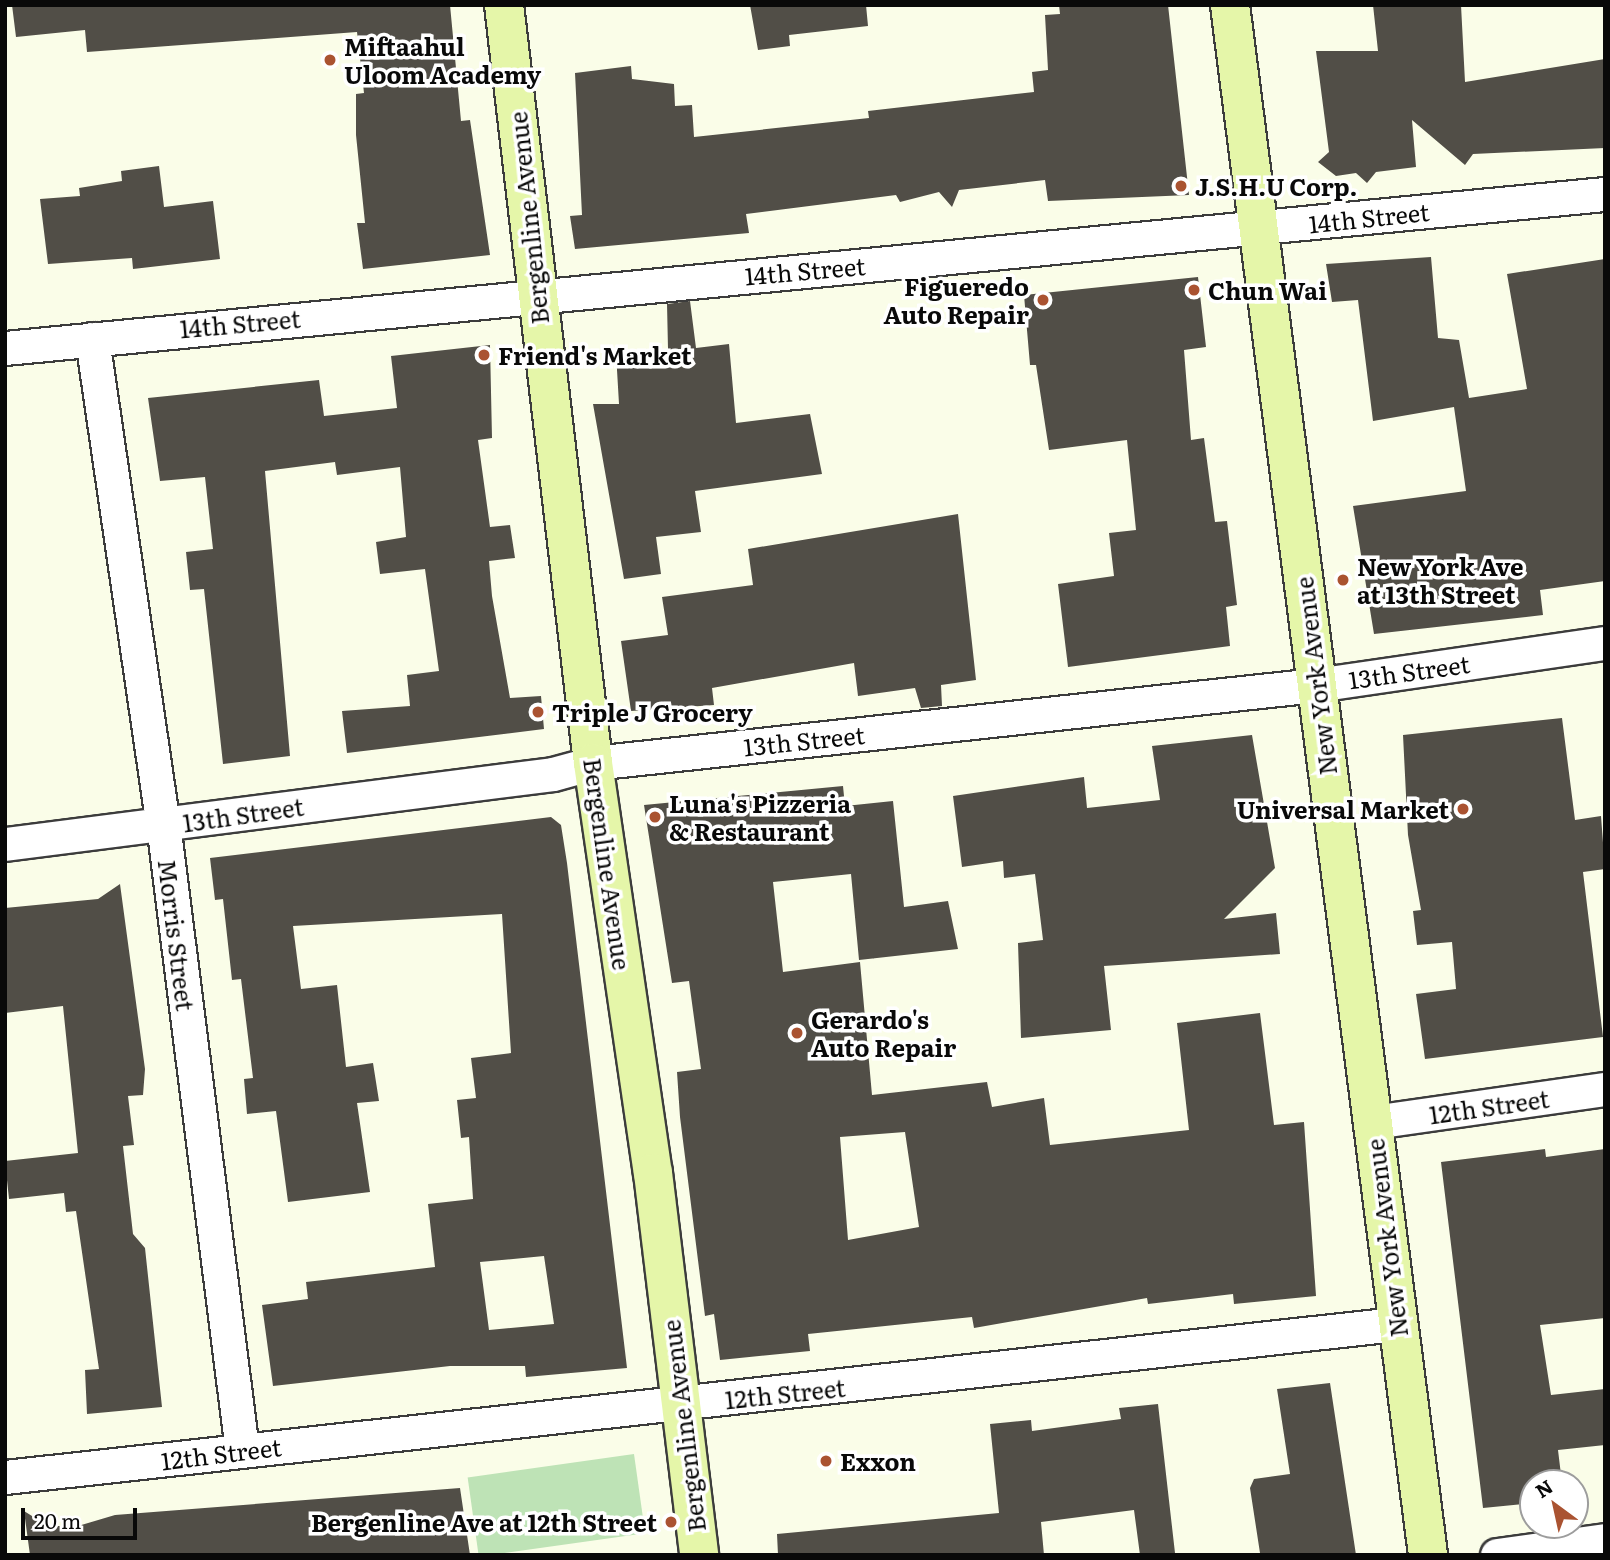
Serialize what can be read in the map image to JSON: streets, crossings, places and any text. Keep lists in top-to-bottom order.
{
  "streets": {
    "street": [
      "14th Street",
      "Bergenline Avenue",
      "13th Street",
      "New York Avenue",
      "Morris Street",
      "12th Street"
    ]
  },
  "crossings": [
    ["14th Street", "Bergenline Avenue"],
    ["14th Street", "New York Avenue"],
    ["14th Street", "Morris Street"],
    ["Bergenline Avenue", "13th Street"],
    ["Bergenline Avenue", "12th Street"],
    ["13th Street", "New York Avenue"],
    ["13th Street", "Morris Street"],
    ["New York Avenue", "12th Street"],
    ["Morris Street", "12th Street"]
  ],
  "places": [
    "Miftaahul Uloom Academy",
    "J.S.H.U Corp.",
    "Chun Wai",
    "Figueredo Auto Repair",
    "Friend's Market",
    "New York Ave at 13th Street",
    "Triple J Grocery",
    "Universal Market",
    "Luna's Pizzeria & Restaurant",
    "Gerardo's Auto Repair",
    "Exxon",
    "Bergenline Ave at 12th Street"
  ],
  "scale_bar": "20 m",
  "north": "top left"
}
